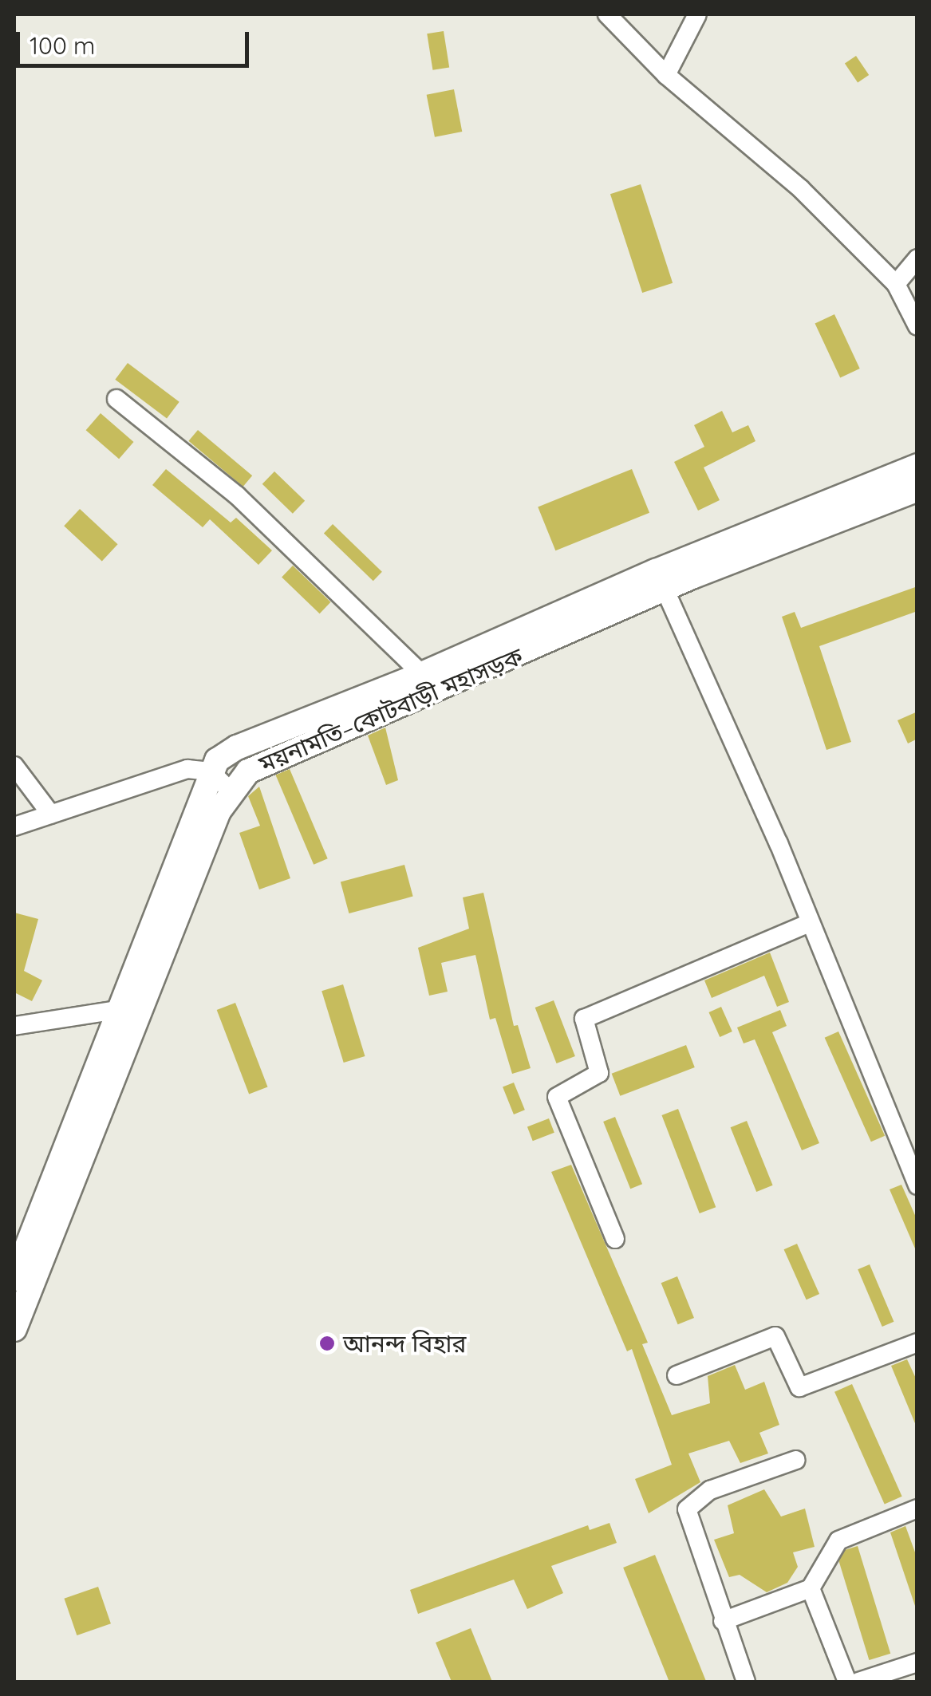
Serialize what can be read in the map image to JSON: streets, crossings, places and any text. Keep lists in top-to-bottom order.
{
  "streets": {
    "main road": ["ময়নামতি–কোটবাড়ী মহাসড়ক"]
  },
  "places": ["আনন্দ বিহার"],
  "scale_bar": "100 m"
}
